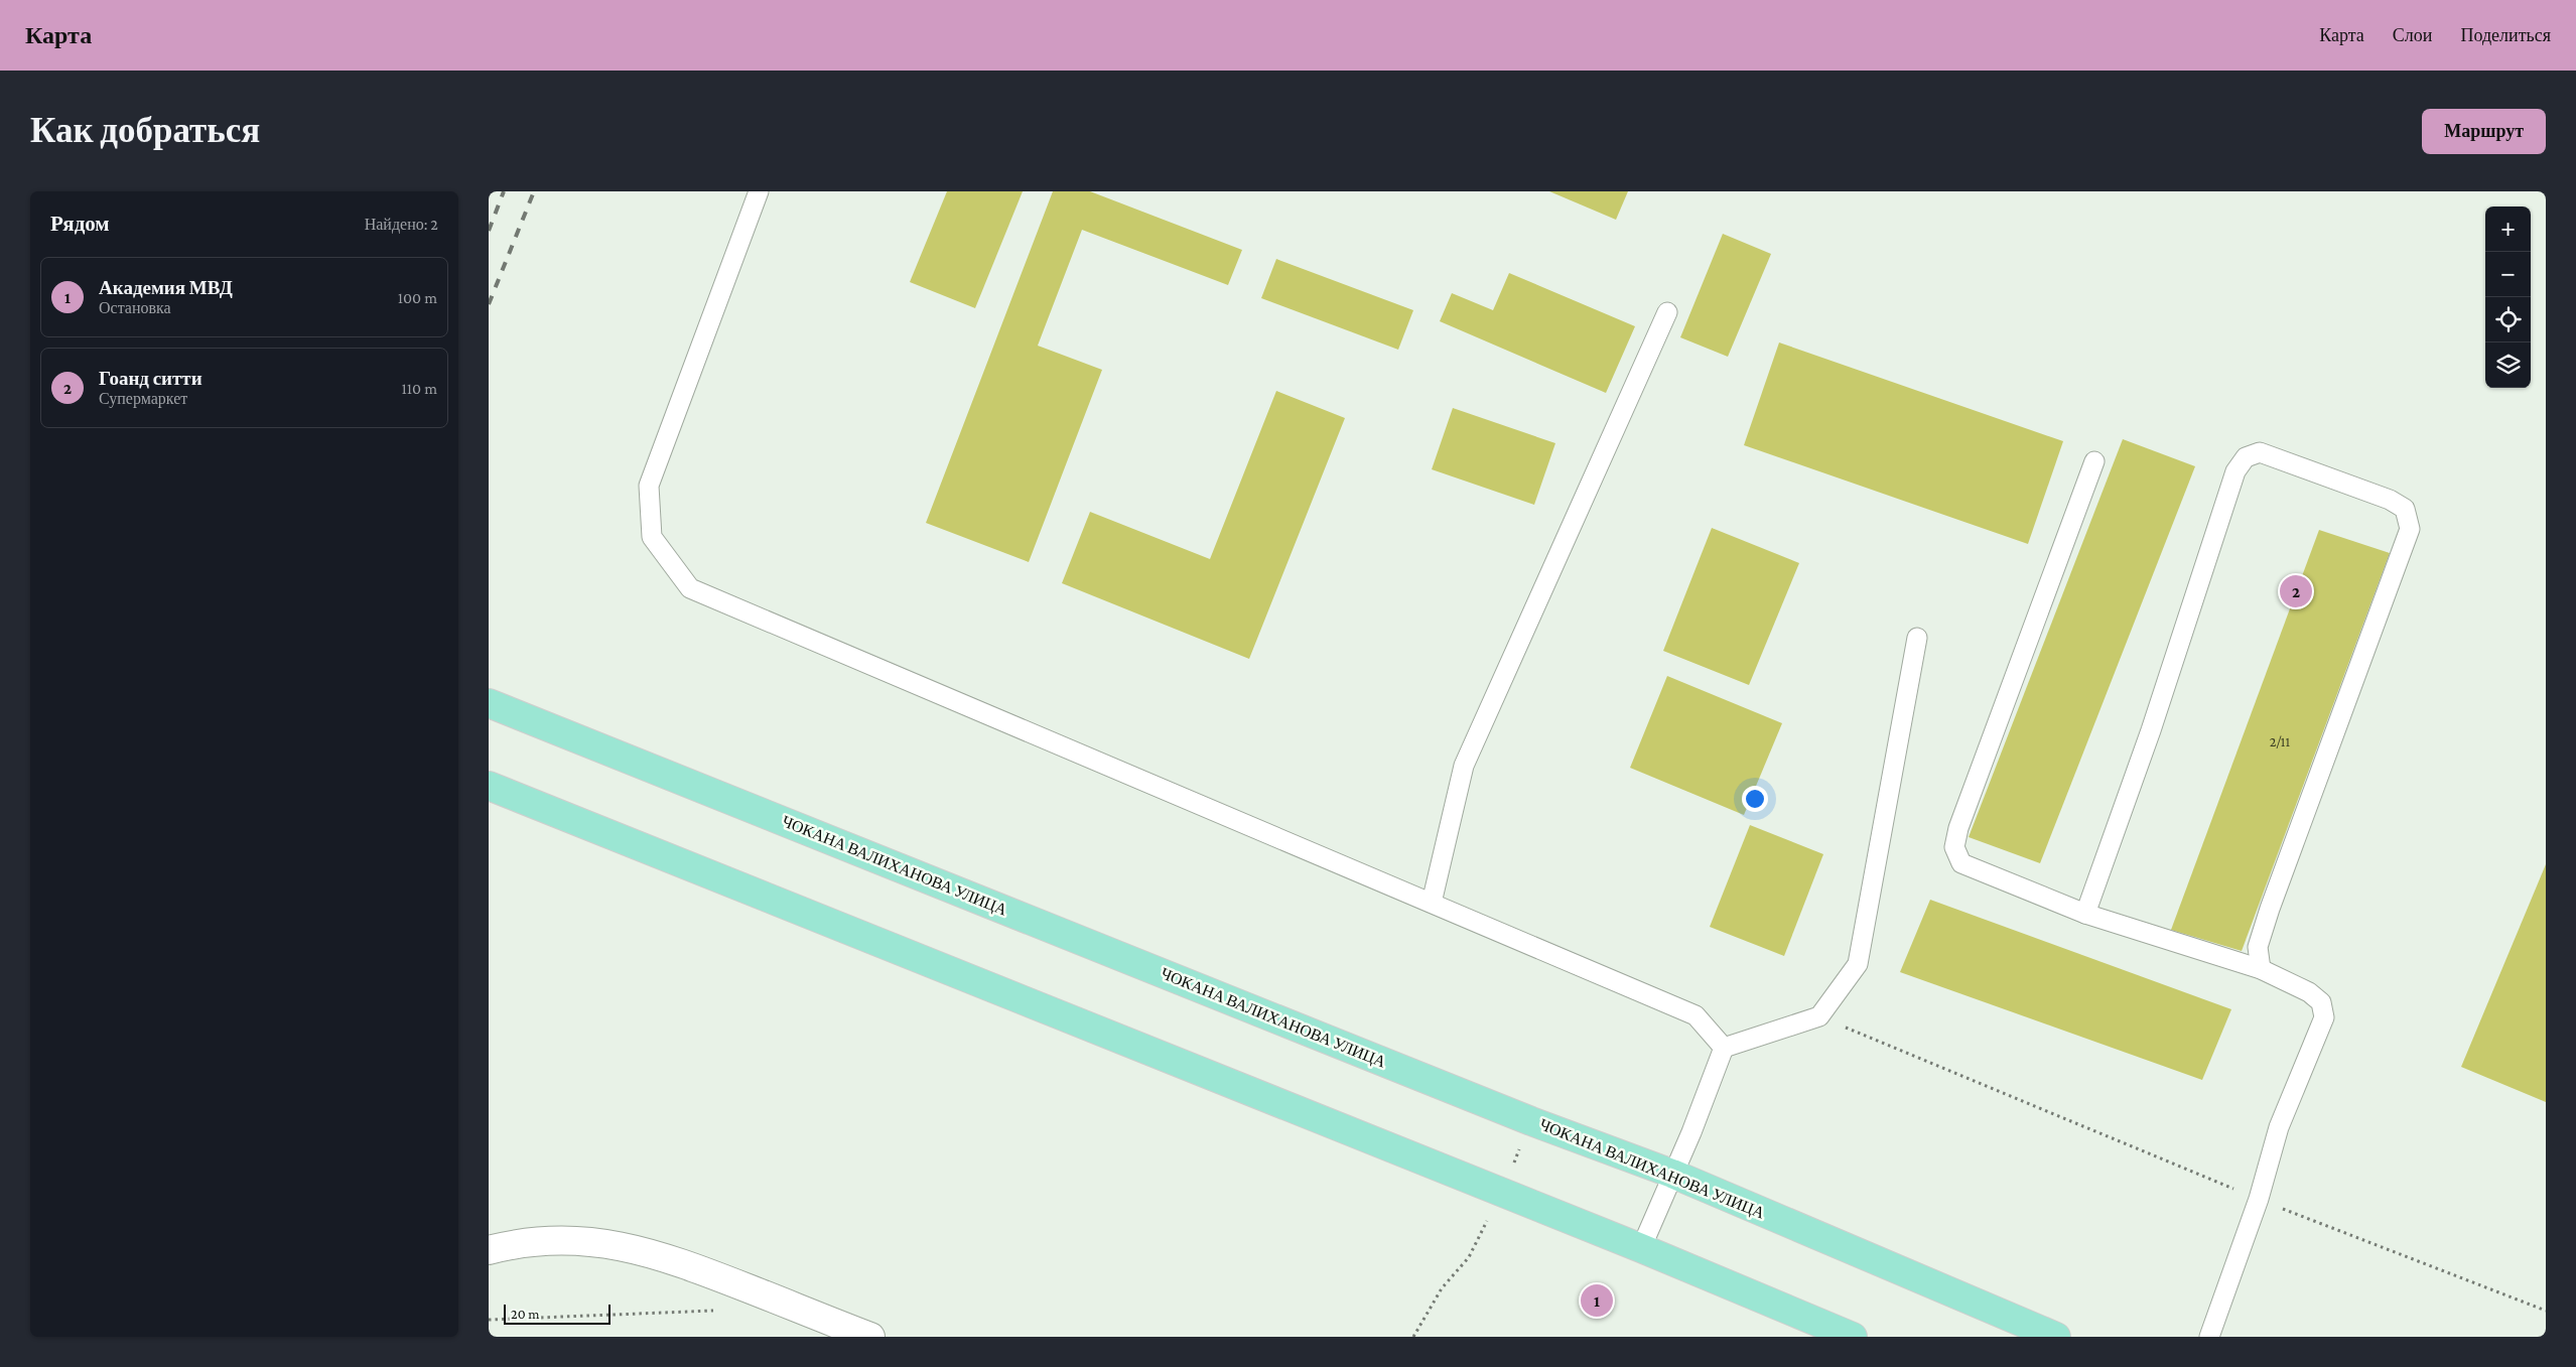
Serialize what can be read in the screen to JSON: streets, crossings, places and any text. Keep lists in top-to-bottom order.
{
  "streets": {
    "main road": ["ЧОКАНА ВАЛИХАНОВА УЛИЦА"]
  },
  "house_numbers": ["2/11"],
  "scale_bar": "20 m",
  "page": {
    "header": "Карта",
    "nav": ["Карта", "Слои", "Поделиться"],
    "buttons": "Маршрут",
    "title": "Как добраться",
    "heading": ["Рядом", "Найдено: 2"],
    "map_buttons": ["+", "−"],
    "list": [
      {
        "mark": "1",
        "name": "Академия МВД",
        "note": "Остановка",
        "value": "100 m"
      },
      {
        "mark": "2",
        "name": "Гоанд ситти",
        "note": "Супермаркет",
        "value": "110 m"
      }
    ],
    "pins": ["2", "1"],
    "scale": "20 m"
  }
}
